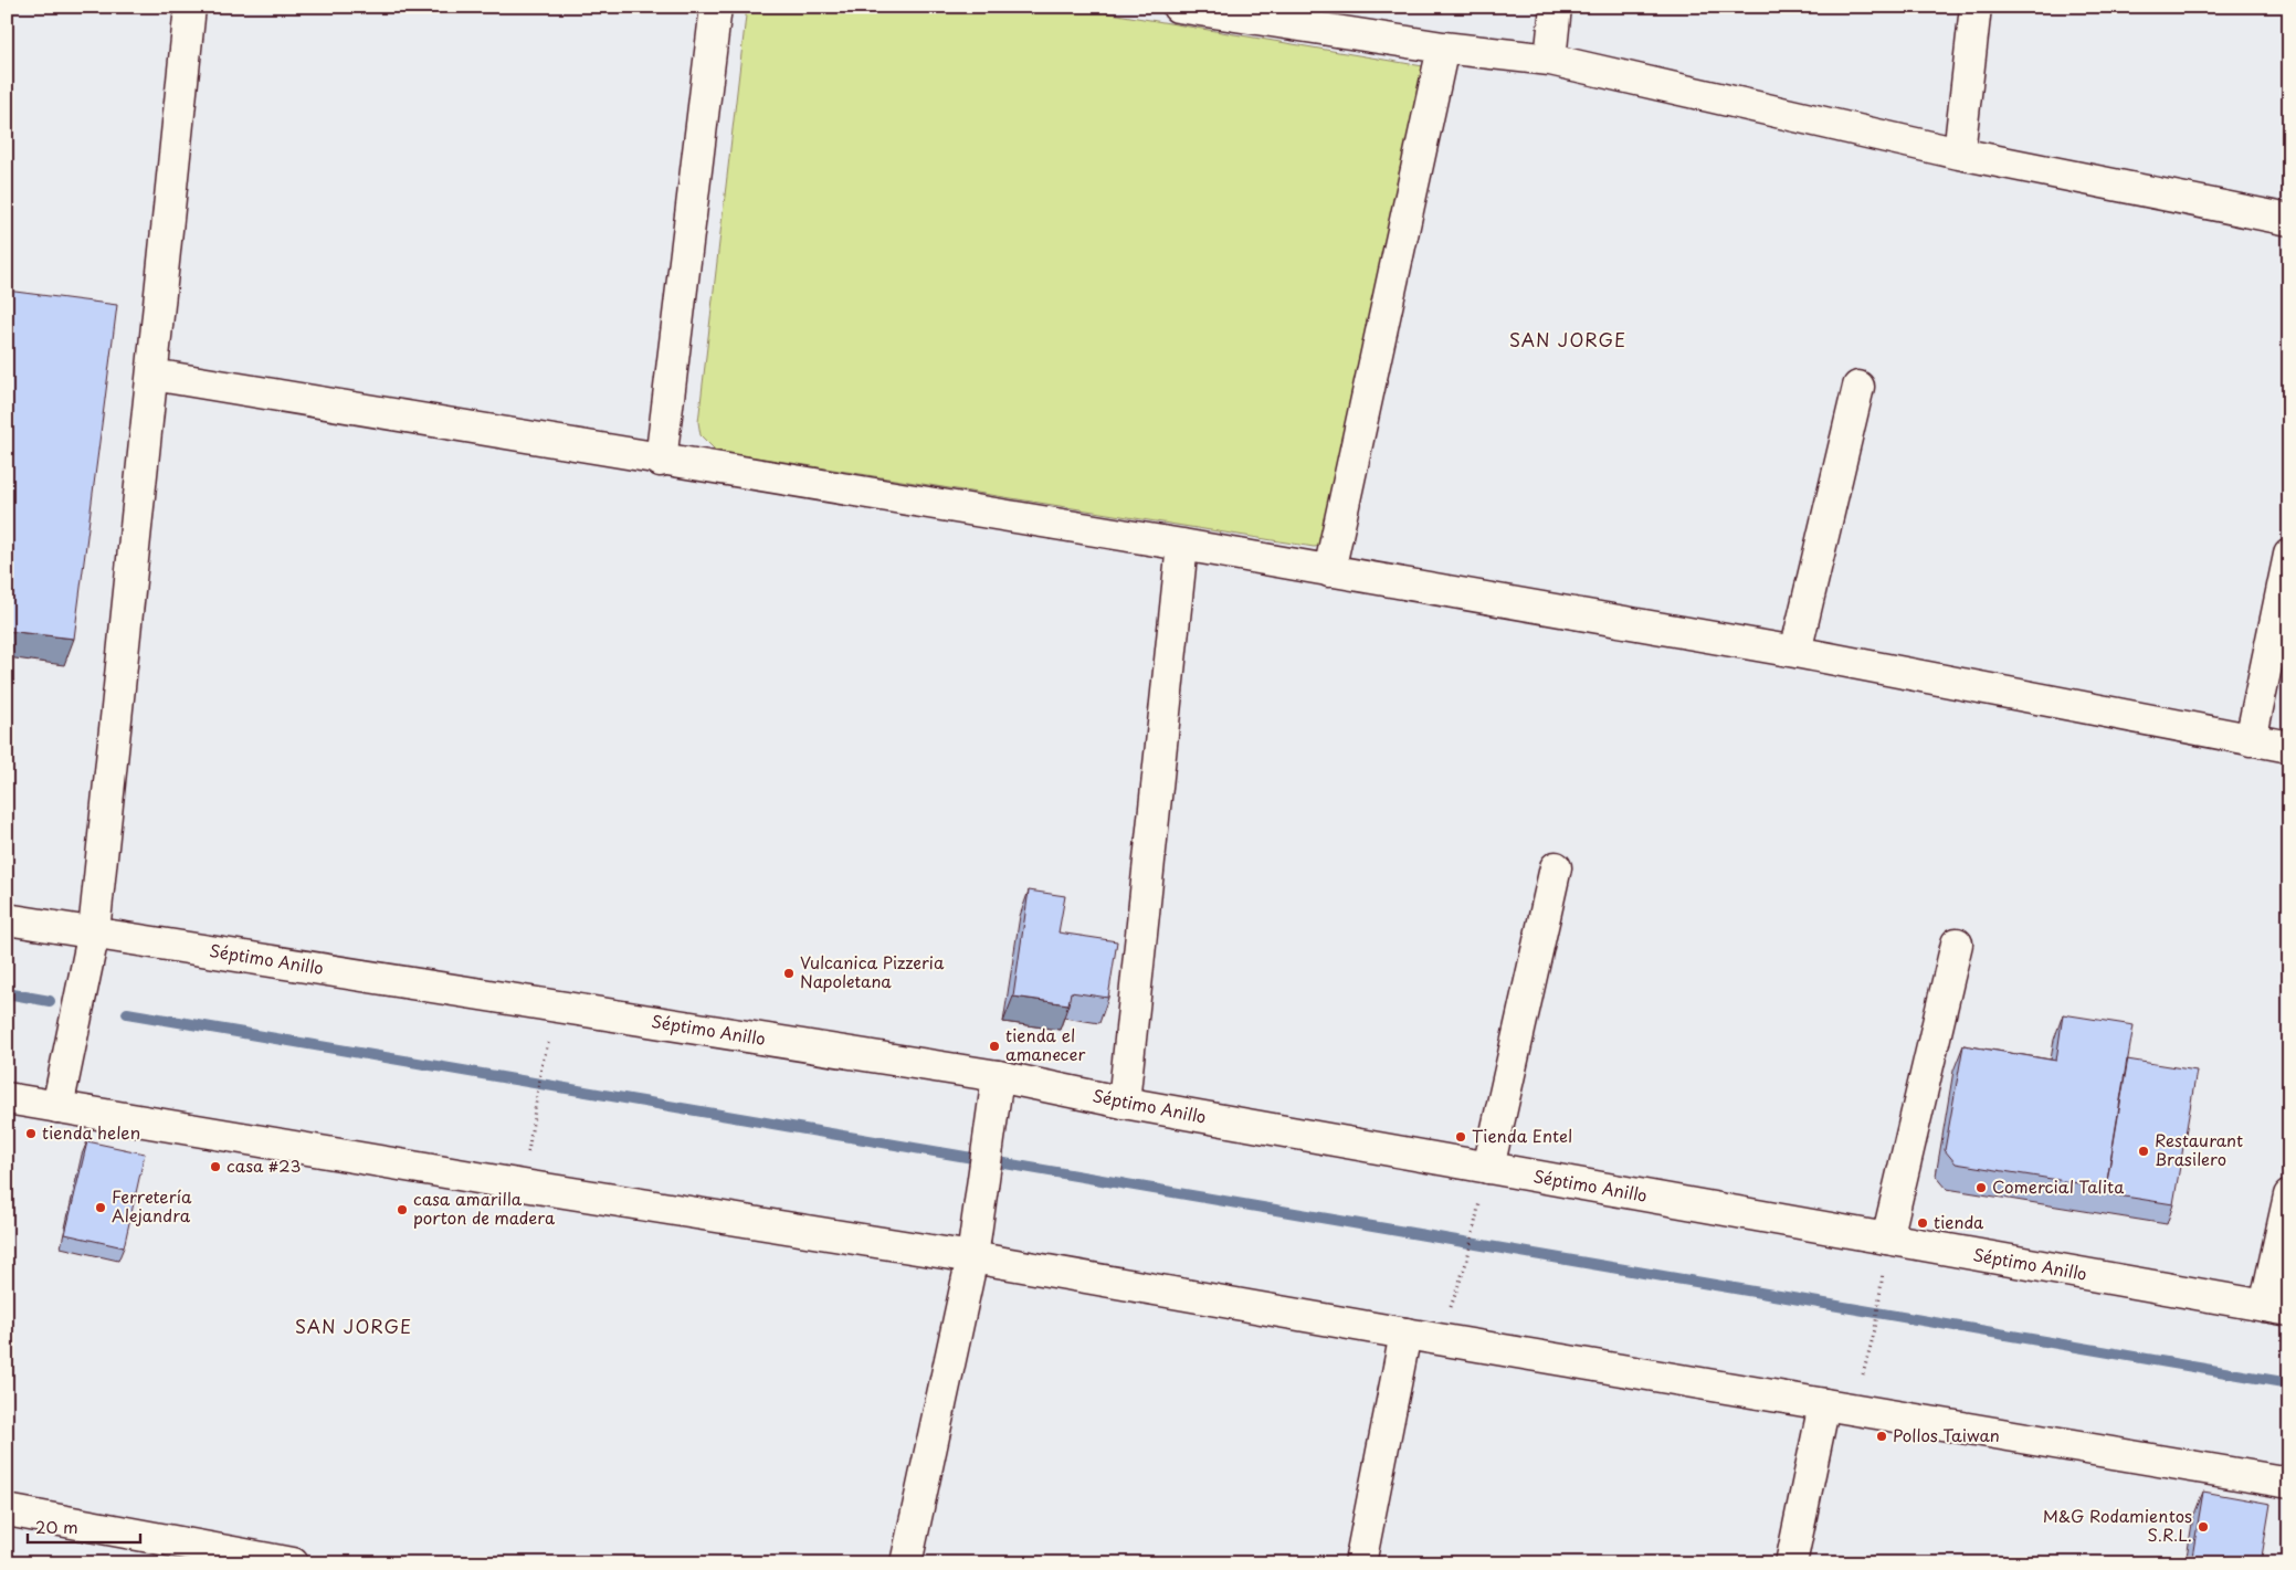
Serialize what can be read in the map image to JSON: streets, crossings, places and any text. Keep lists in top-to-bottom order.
{
  "streets": {
    "street": ["Séptimo Anillo"]
  },
  "districts": ["SAN JORGE", "SAN JORGE"],
  "places": [
    "Vulcanica Pizzeria Napoletana",
    "tienda el amanecer",
    "tienda helen",
    "Tienda Entel",
    "Restaurant Brasilero",
    "casa #23",
    "Comercial Talita",
    "Ferretería Alejandra",
    "casa amarilla porton de madera",
    "tienda",
    "Pollos Taiwan",
    "M&G Rodamientos S.R.L."
  ],
  "scale_bar": "20 m"
}
